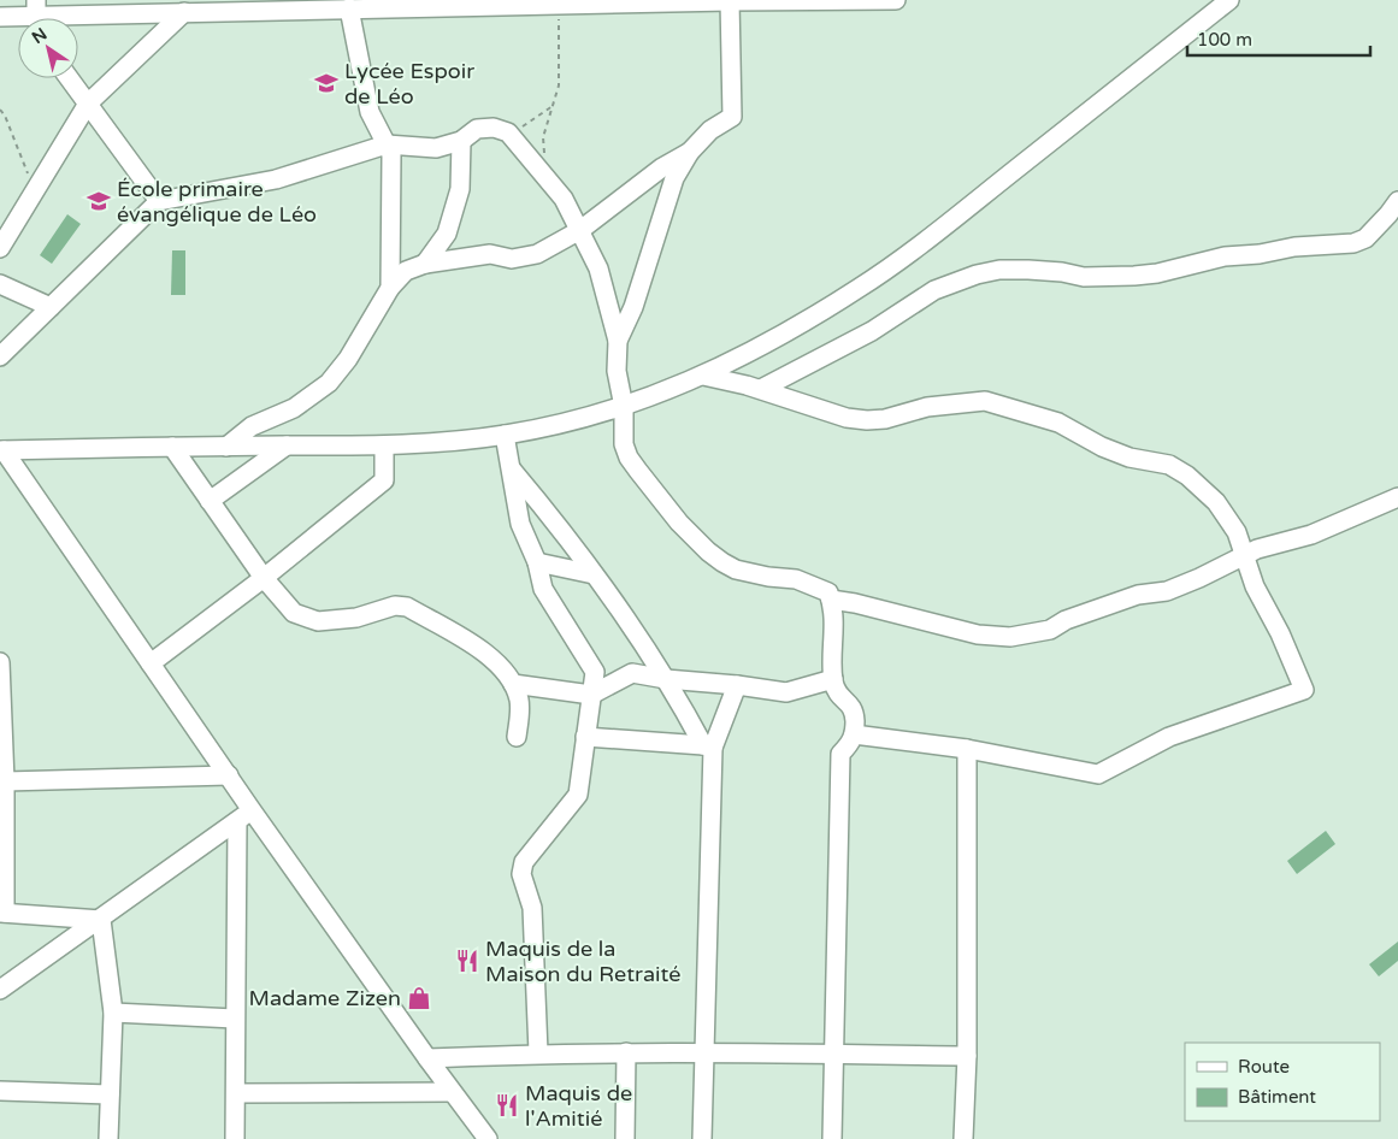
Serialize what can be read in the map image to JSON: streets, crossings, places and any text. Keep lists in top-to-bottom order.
{
  "places": {
    "school or university": ["Lycée Espoir de Léo", "École primaire évangélique de Léo"],
    "restaurant": ["Maquis de la Maison du Retraité", "Maquis de l'Amitié"],
    "shop": ["Madame Zizen"]
  },
  "legend": ["Route", "Bâtiment"],
  "scale_bar": "100 m",
  "north": "top left"
}
